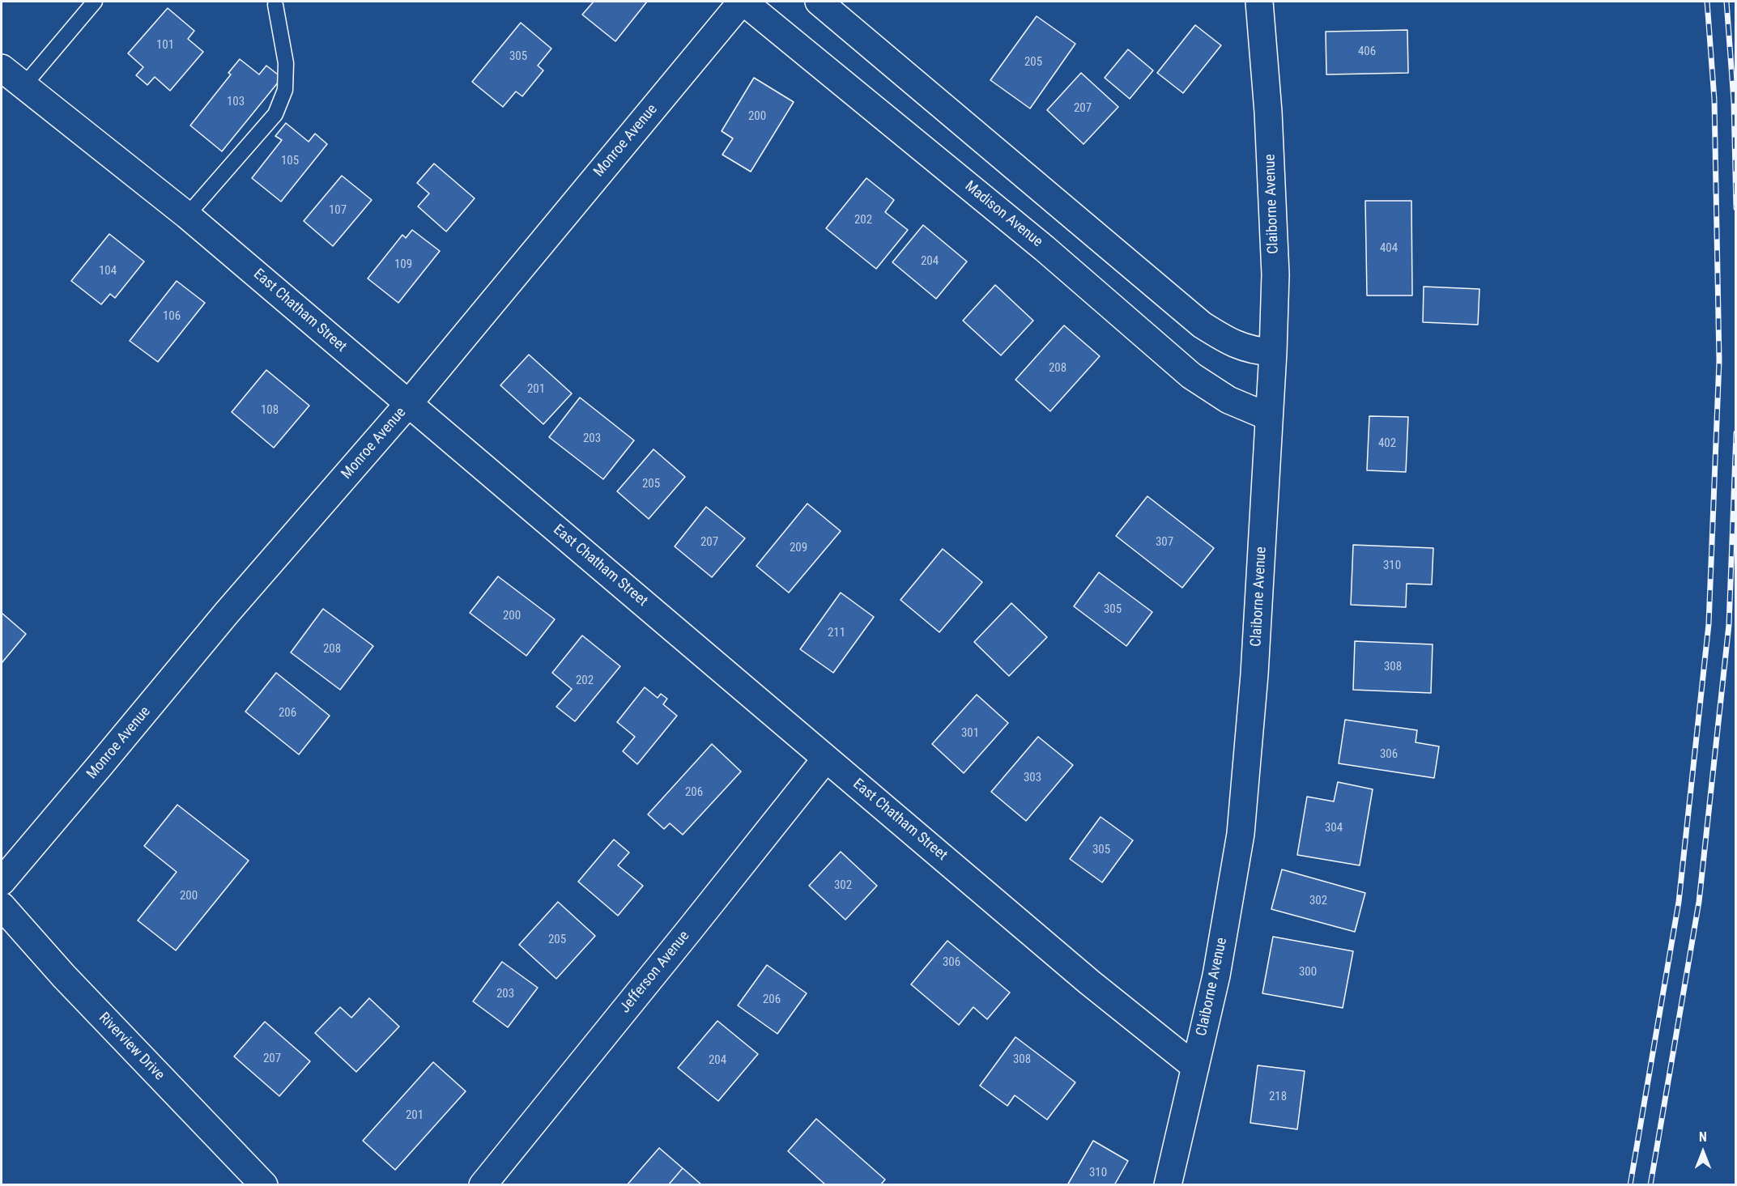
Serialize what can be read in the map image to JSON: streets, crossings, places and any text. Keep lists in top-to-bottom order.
{
  "streets": {
    "street": [
      "Monroe Avenue",
      "Claiborne Avenue",
      "Madison Avenue",
      "East Chatham Street",
      "Jefferson Avenue",
      "Riverview Drive"
    ]
  },
  "crossings": [
    ["Monroe Avenue", "Madison Avenue"],
    ["Monroe Avenue", "East Chatham Street"],
    ["Claiborne Avenue", "Madison Avenue"],
    ["Claiborne Avenue", "East Chatham Street"],
    ["East Chatham Street", "Jefferson Avenue"]
  ],
  "house_numbers": [
    "101",
    "406",
    "305",
    "205",
    "103",
    "207",
    "200",
    "105",
    "107",
    "202",
    "404",
    "204",
    "109",
    "104",
    "106",
    "208",
    "201",
    "108",
    "203",
    "402",
    "205",
    "207",
    "307",
    "209",
    "310",
    "305",
    "200",
    "211",
    "208",
    "308",
    "202",
    "206",
    "301",
    "306",
    "303",
    "206",
    "304",
    "305",
    "302",
    "200",
    "302",
    "205",
    "306",
    "300",
    "203",
    "206",
    "207",
    "308",
    "204",
    "218",
    "201",
    "310"
  ],
  "north": "top"
}
